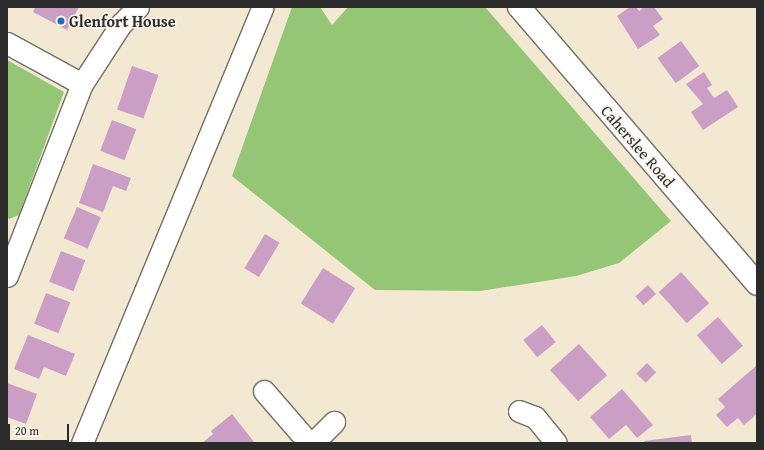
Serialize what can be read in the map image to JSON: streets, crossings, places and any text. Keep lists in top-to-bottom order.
{
  "streets": {
    "main road": ["Caherslee Road"]
  },
  "places": ["Glenfort House"],
  "scale_bar": "20 m"
}
